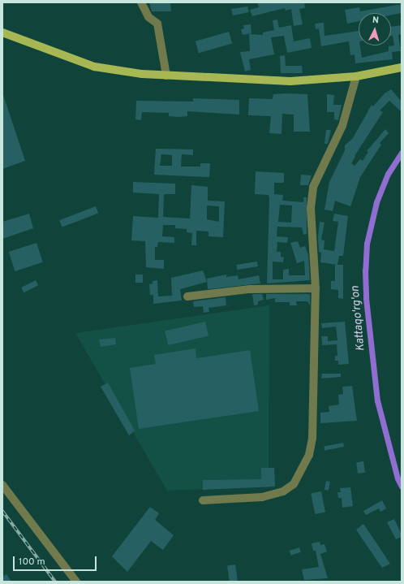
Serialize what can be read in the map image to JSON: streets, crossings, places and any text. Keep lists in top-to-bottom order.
{
  "water": ["Kattaqo'rg'on"],
  "scale_bar": "100 m",
  "north": "top"
}
